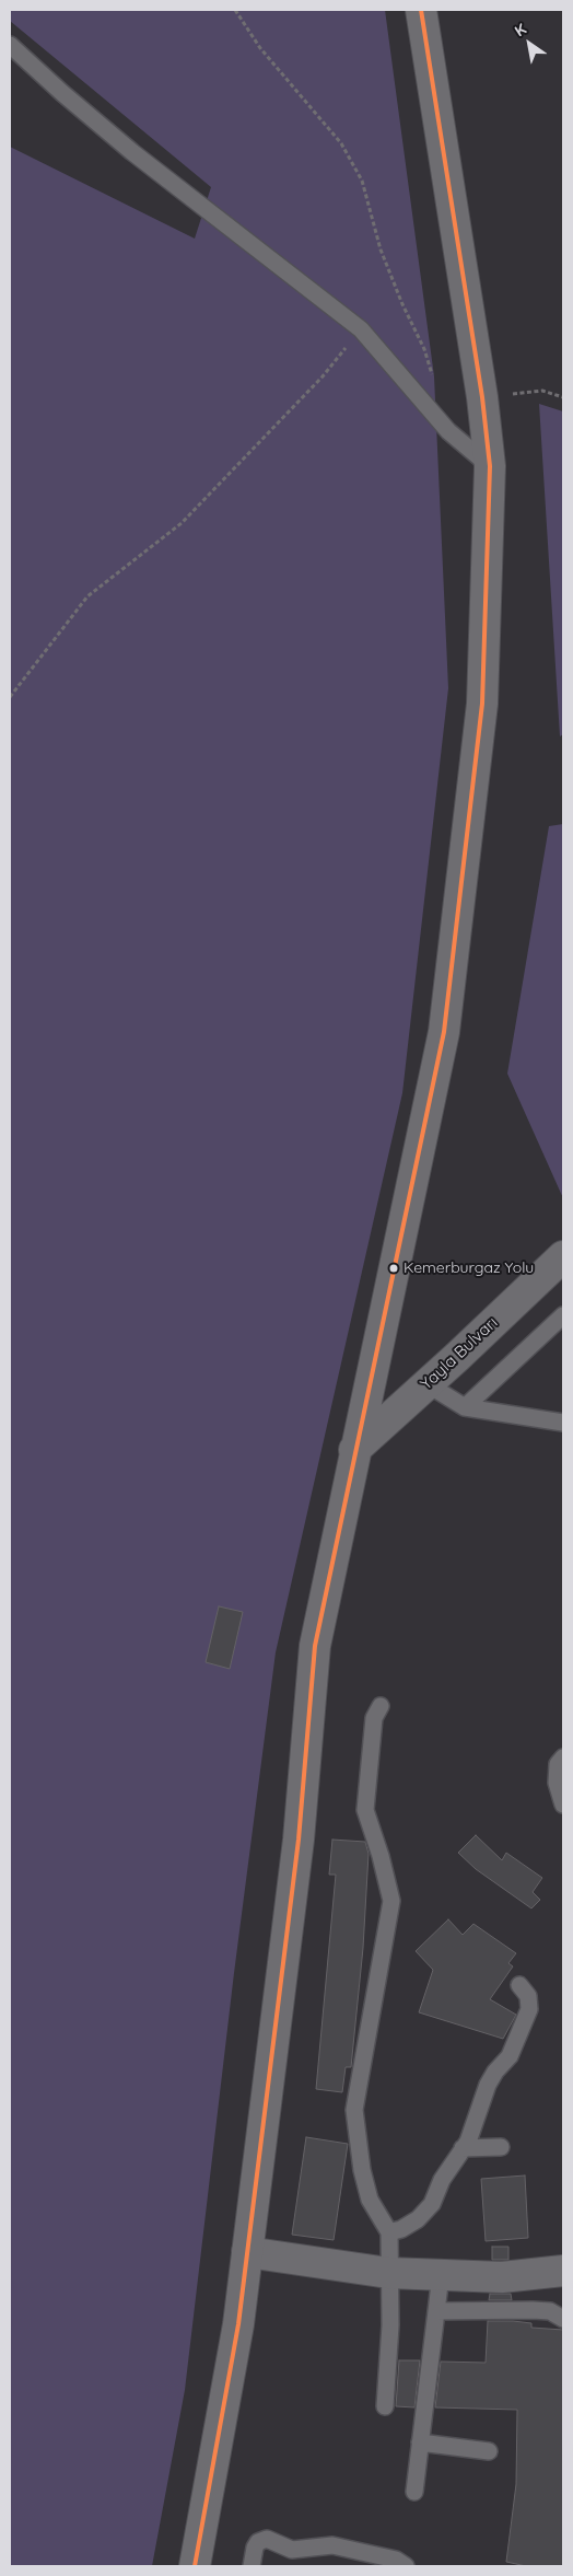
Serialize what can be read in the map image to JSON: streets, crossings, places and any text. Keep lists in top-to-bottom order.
{
  "streets": {
    "main road": ["Yayla Bulvarı"]
  },
  "places": ["Kemerburgaz Yolu"],
  "north": "top left"
}
